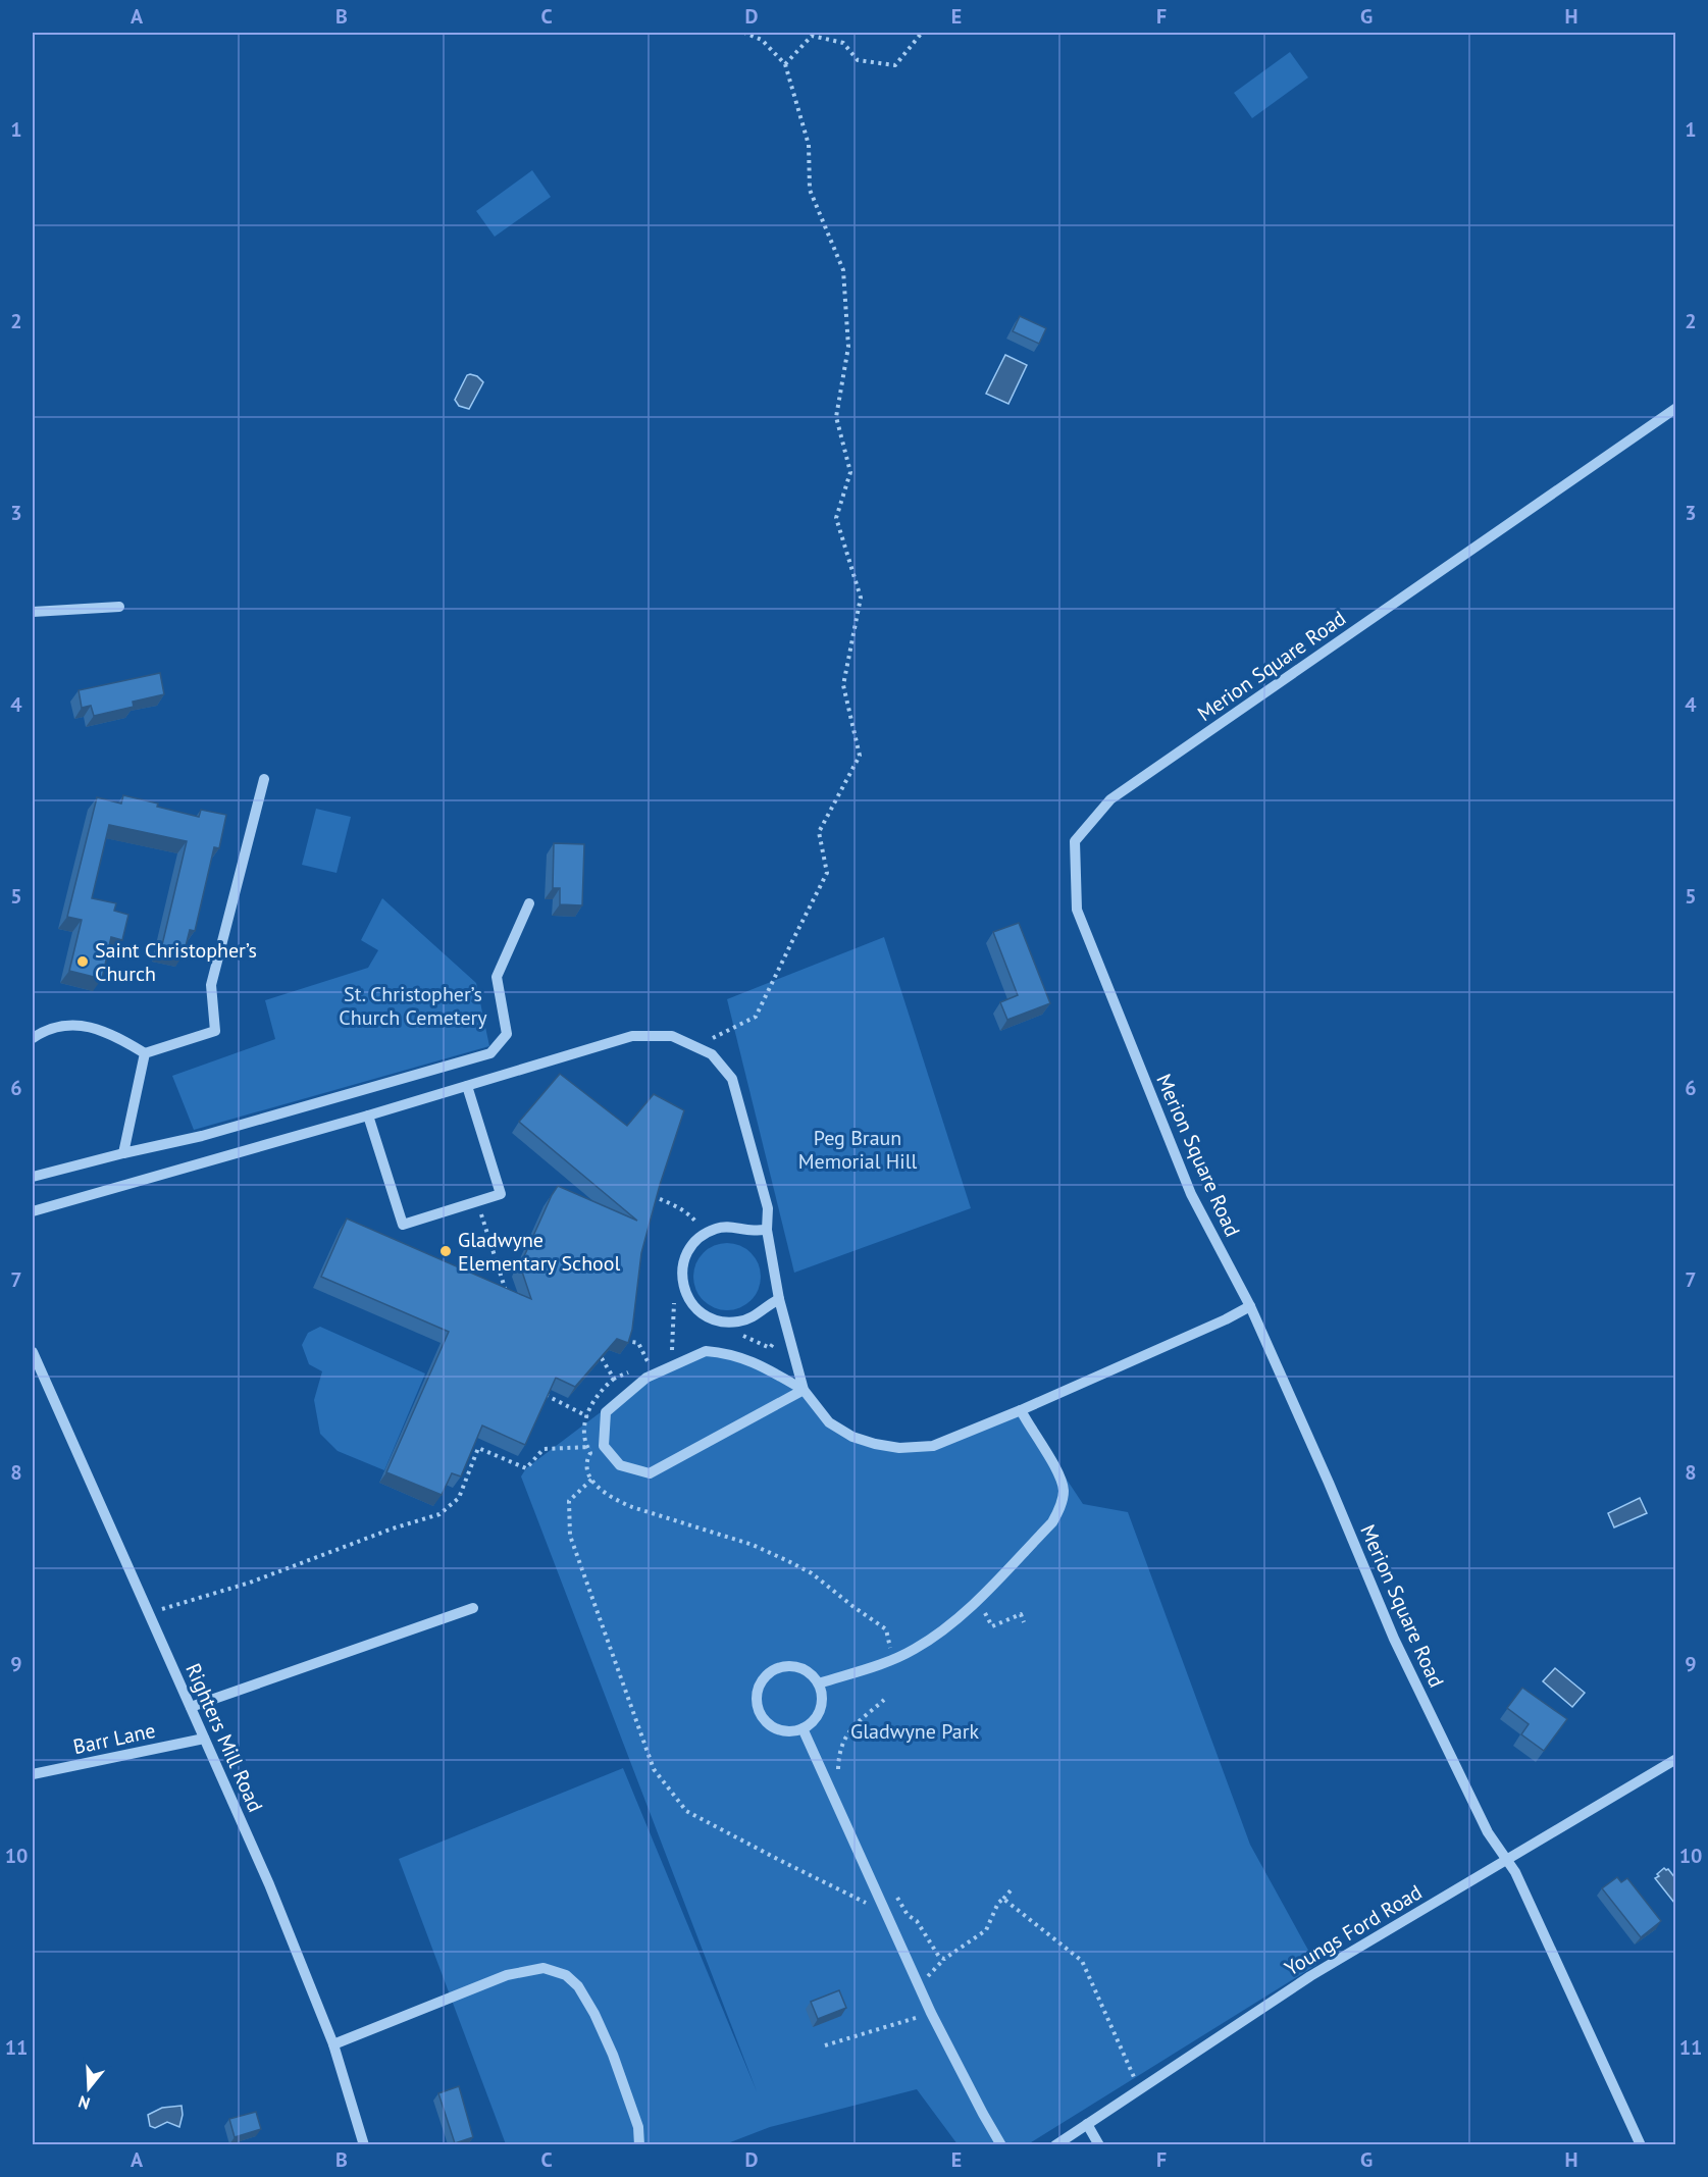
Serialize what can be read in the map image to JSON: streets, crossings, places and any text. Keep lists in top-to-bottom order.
{
  "streets": {
    "street": [
      "Merion Square Road",
      "Righters Mill Road",
      "Barr Lane",
      "Youngs Ford Road"
    ]
  },
  "crossings": [
    ["Merion Square Road", "Youngs Ford Road"],
    ["Righters Mill Road", "Barr Lane"]
  ],
  "parks": ["St. Christopher’s Church Cemetery", "Peg Braun Memorial Hill", "Gladwyne Park"],
  "places": ["Saint Christopher’s Church", "Gladwyne Elementary School"],
  "north": "bottom",
  "grid": {
    "columns": [
      "A",
      "B",
      "C",
      "D",
      "E",
      "F",
      "G",
      "H"
    ],
    "rows": [
      "1",
      "2",
      "3",
      "4",
      "5",
      "6",
      "7",
      "8",
      "9",
      "10",
      "11"
    ]
  }
}
